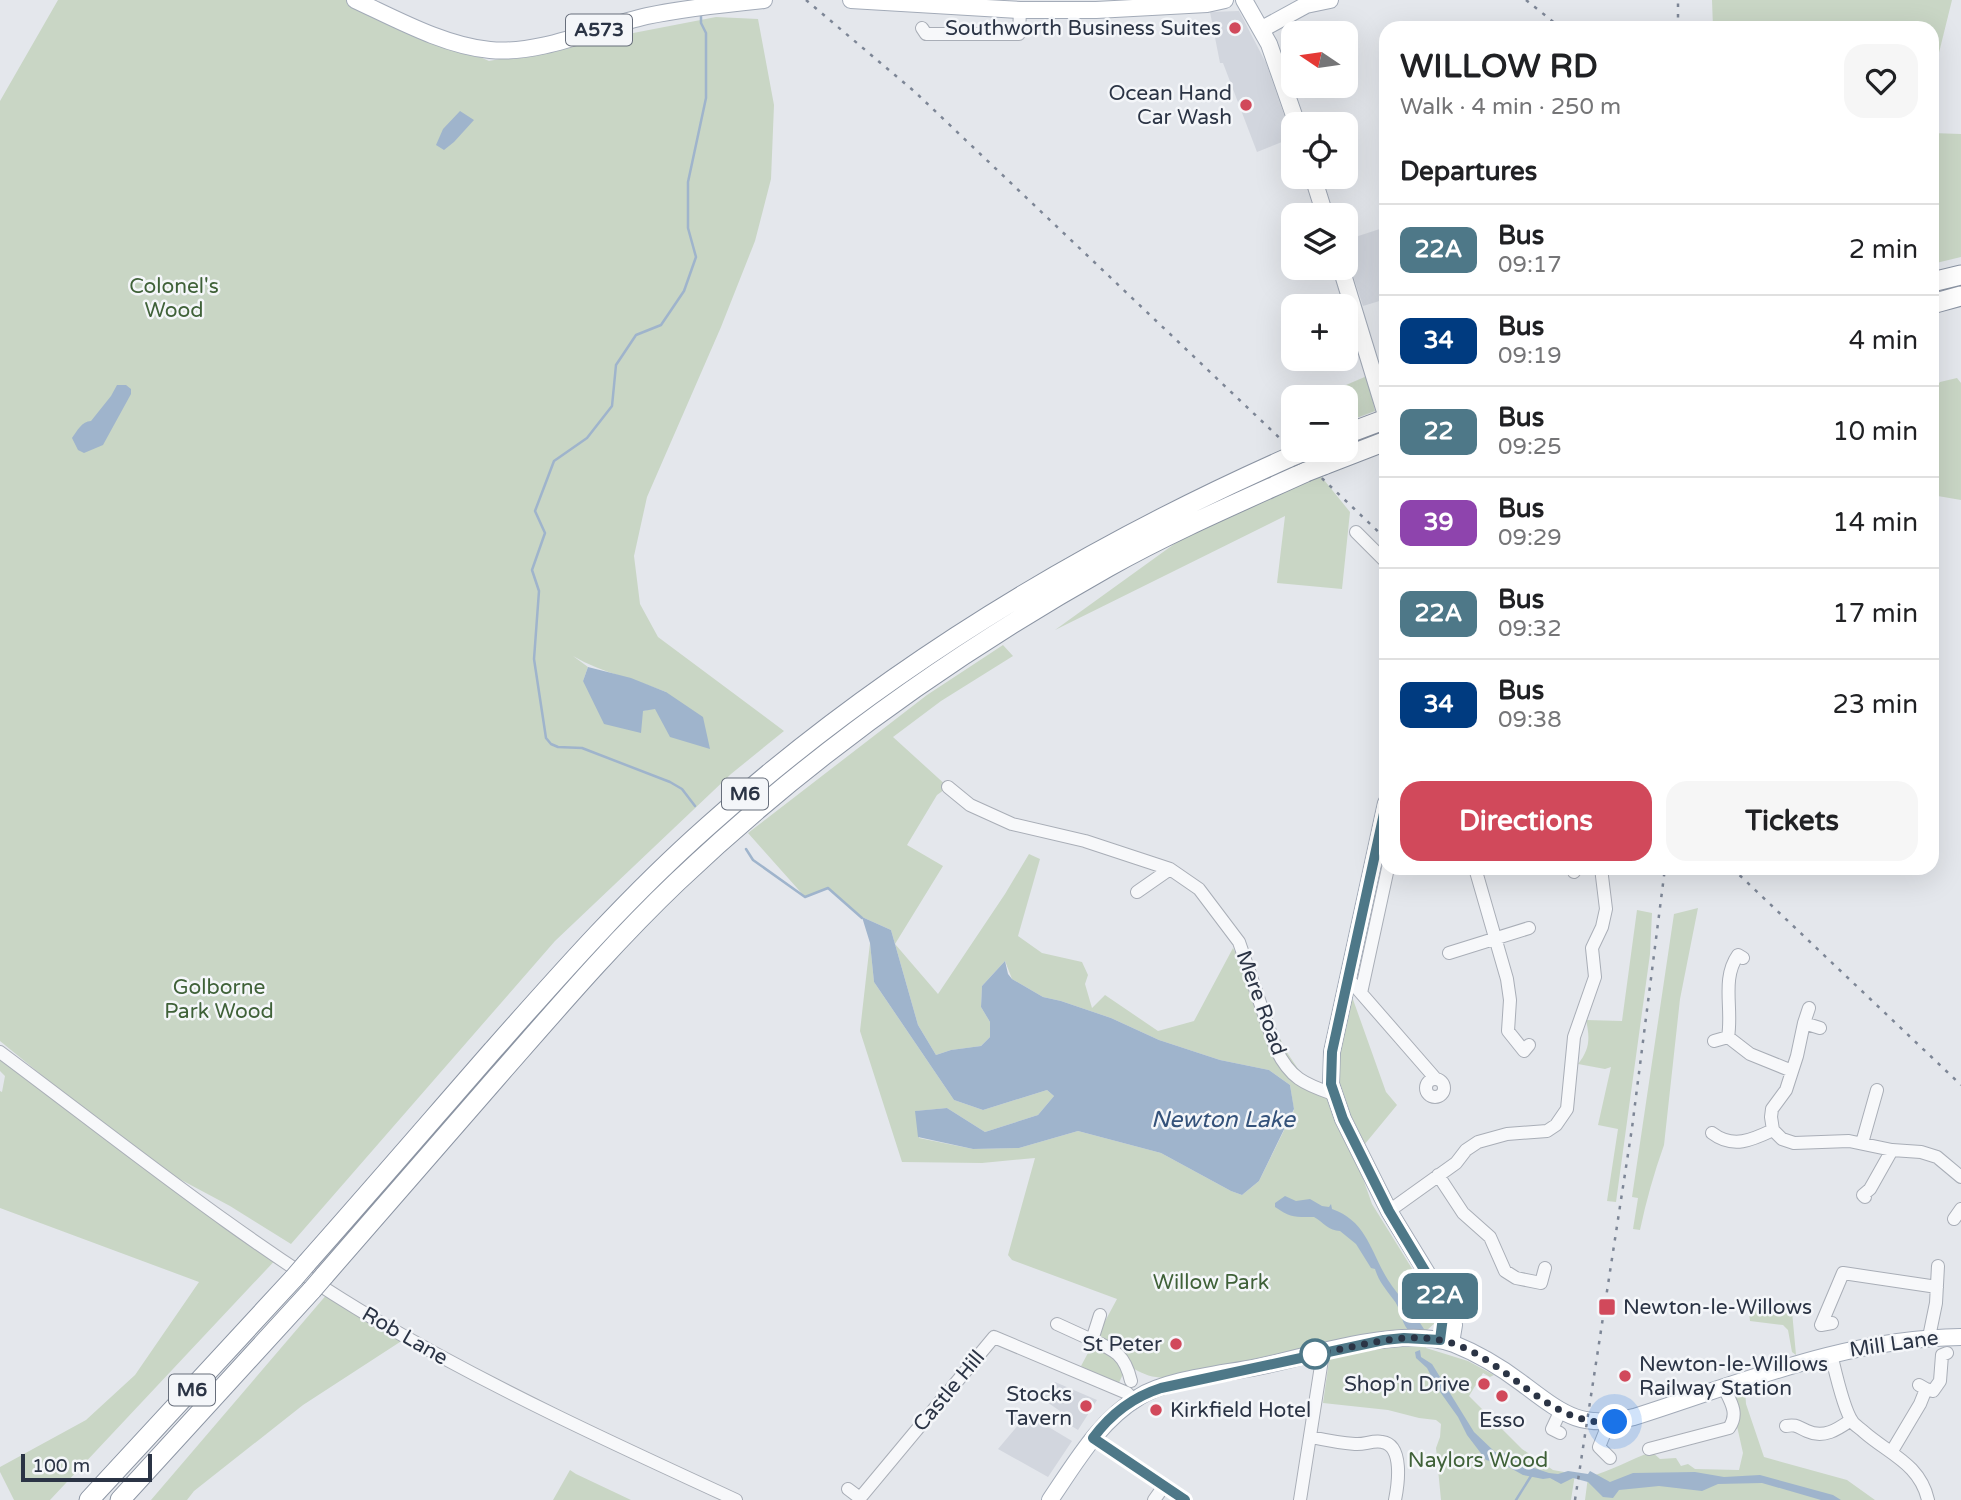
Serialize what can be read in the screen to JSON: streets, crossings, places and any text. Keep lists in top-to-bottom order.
{
  "streets": {
    "highway": ["M6"],
    "main road": ["A573", "Mill Lane"],
    "street": ["Mere Road", "Rob Lane", "Castle Hill"]
  },
  "water": ["Newton Lake"],
  "parks": [
    "Colonel's Wood",
    "Golborne Park Wood",
    "Willow Park",
    "Naylors Wood"
  ],
  "places": {
    "other": [
      "Southworth Business Suites",
      "Ocean Hand Car Wash",
      "St Peter",
      "Newton-le-Willows Railway Station",
      "Shop'n Drive",
      "Esso",
      "Stocks Tavern",
      "Kirkfield Hotel"
    ],
    "transit": ["Newton-le-Willows"]
  },
  "lines": ["bus line 22A"],
  "scale_bar": "100 m",
  "north": "left",
  "page": {
    "on_map": "22A",
    "map_buttons": ["+", "−"],
    "heading": [
      ["WILLOW RD", "Walk · 4 min · 250 m"],
      "Departures"
    ],
    "list": [
      {
        "mark": "22A",
        "name": "Bus",
        "note": "09:17",
        "value": "2 min"
      },
      {
        "mark": "34",
        "name": "Bus",
        "note": "09:19",
        "value": "4 min"
      },
      {
        "mark": "22",
        "name": "Bus",
        "note": "09:25",
        "value": "10 min"
      },
      {
        "mark": "39",
        "name": "Bus",
        "note": "09:29",
        "value": "14 min"
      },
      {
        "mark": "22A",
        "name": "Bus",
        "note": "09:32",
        "value": "17 min"
      },
      {
        "mark": "34",
        "name": "Bus",
        "note": "09:38",
        "value": "23 min"
      }
    ],
    "buttons": ["Directions", "Tickets"],
    "scale": "100 m"
  }
}
